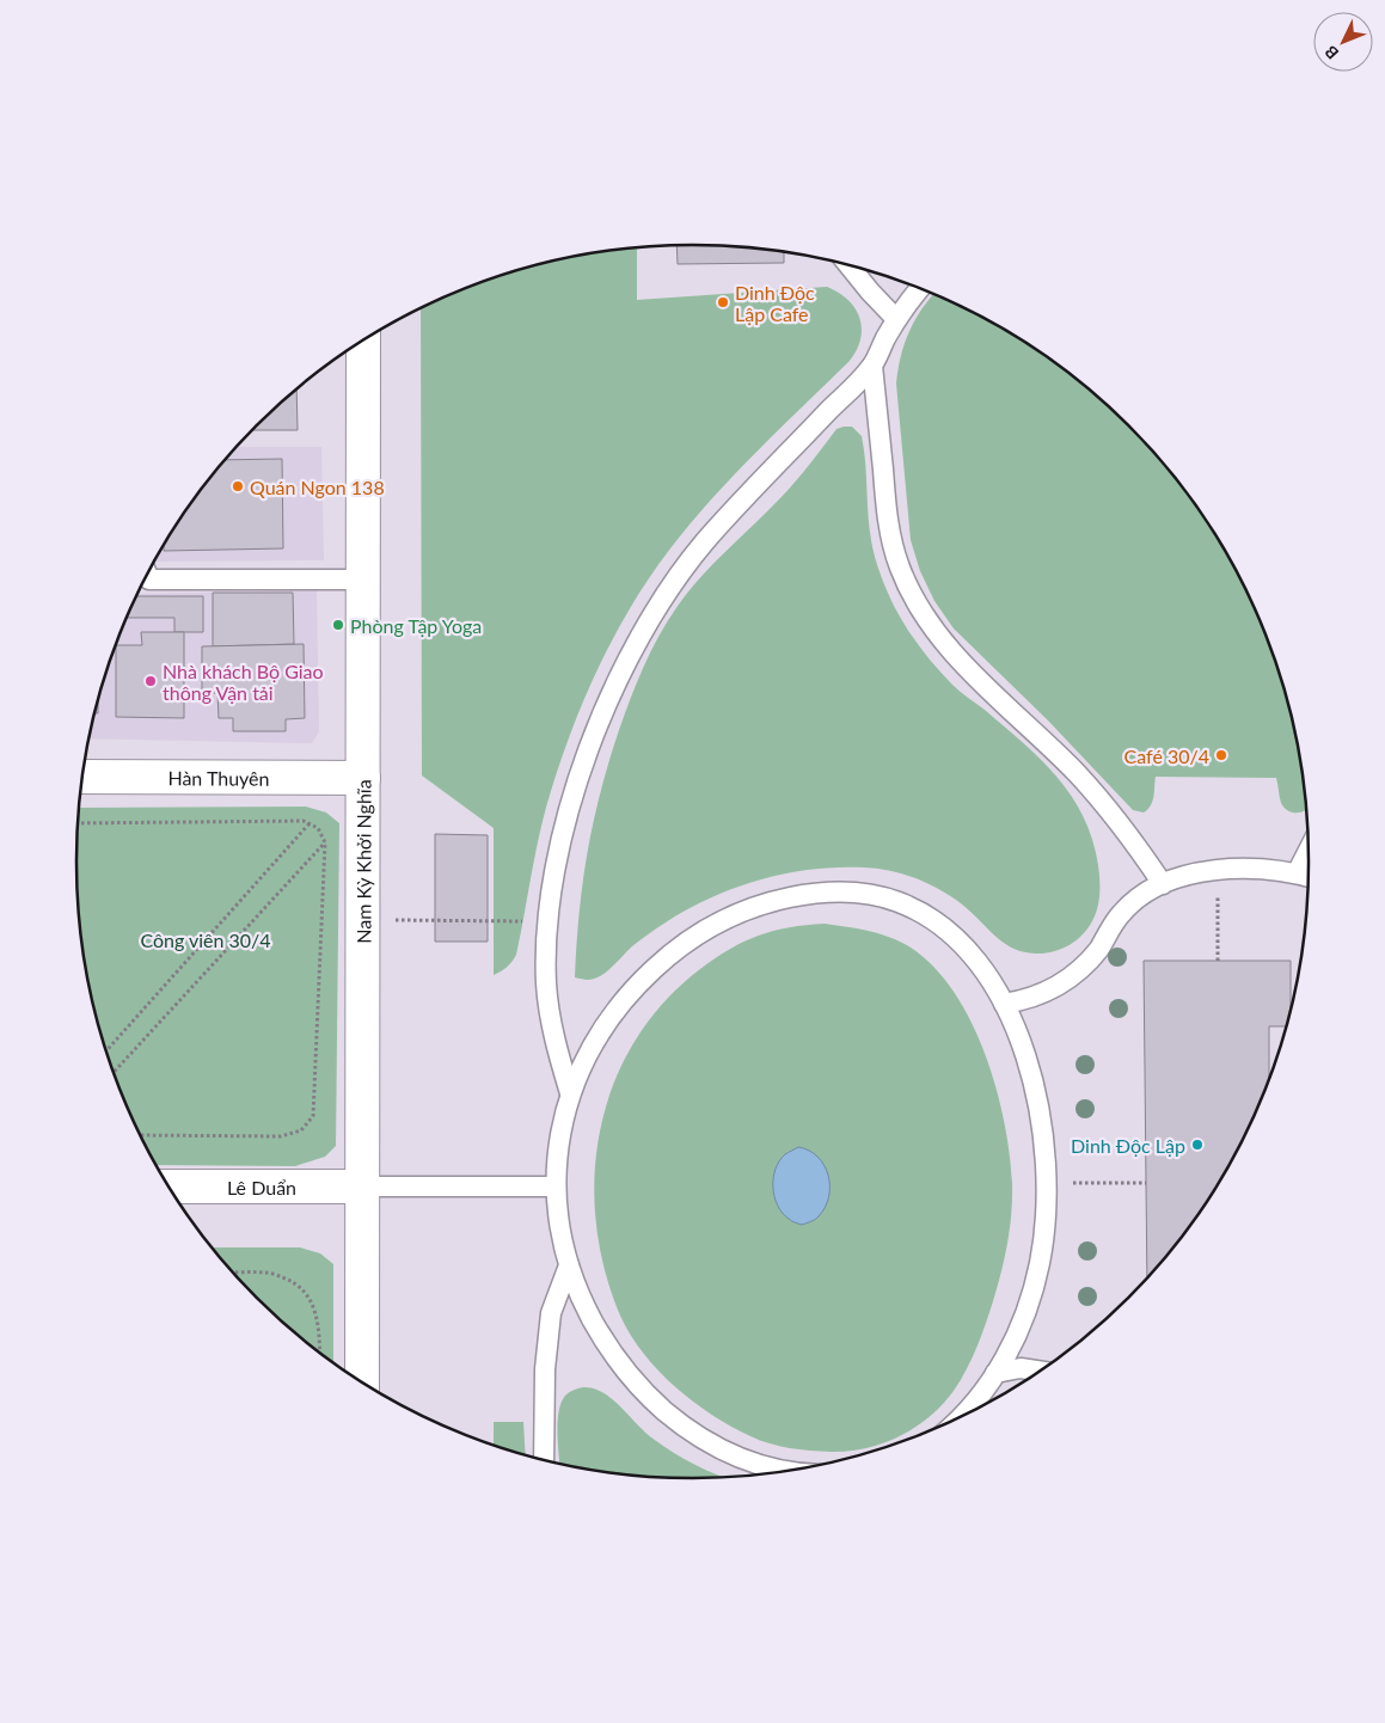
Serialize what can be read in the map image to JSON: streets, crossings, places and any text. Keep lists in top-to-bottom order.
{
  "streets": {
    "main road": ["Hàn Thuyên", "Nam Kỳ Khởi Nghĩa", "Lê Duẩn"]
  },
  "crossings": [
    ["Hàn Thuyên", "Nam Kỳ Khởi Nghĩa"],
    ["Nam Kỳ Khởi Nghĩa", "Lê Duẩn"]
  ],
  "parks": ["Công viên 30/4"],
  "places": [
    "Dinh Độc Lập Cafe",
    "Quán Ngon 138",
    "Phòng Tập Yoga",
    "Nhà khách Bộ Giao thông Vận tải",
    "Café 30/4",
    "Dinh Độc Lập"
  ],
  "north": "bottom left"
}
